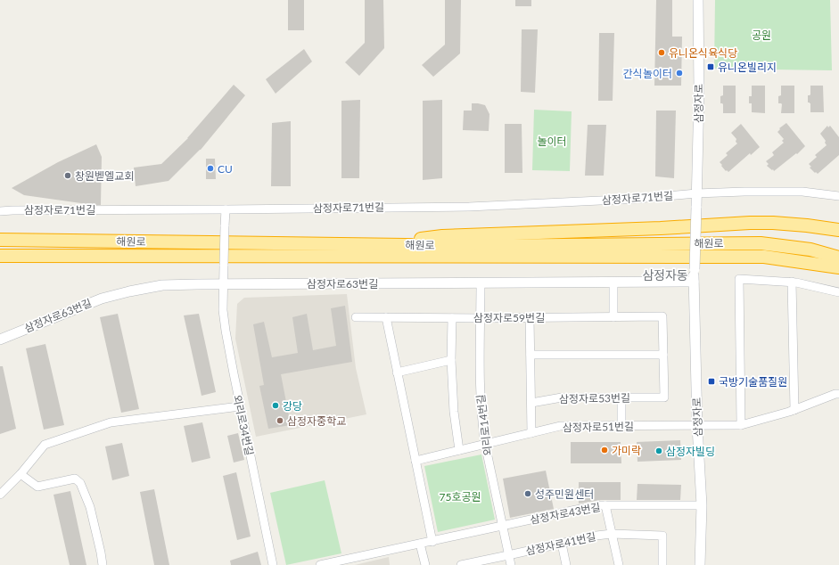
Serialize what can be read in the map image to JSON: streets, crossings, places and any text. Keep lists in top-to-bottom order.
{
  "streets": {
    "highway": ["해원로"],
    "street": [
      "삼정자로",
      "삼정자로71번길",
      "삼정자로63번길",
      "삼정자로59번길",
      "삼정자로53번길",
      "외리로34번길",
      "외리로14번길",
      "삼정자로51번길",
      "삼정자로43번길",
      "삼정자로41번길"
    ]
  },
  "crossings": [
    ["삼정자로", "삼정자로71번길"],
    ["삼정자로", "삼정자로63번길"],
    ["삼정자로", "삼정자로51번길"],
    ["삼정자로", "삼정자로43번길"],
    ["삼정자로71번길", "외리로34번길"],
    ["삼정자로63번길", "외리로34번길"],
    ["삼정자로63번길", "외리로14번길"],
    ["삼정자로59번길", "삼정자로53번길"],
    ["삼정자로59번길", "외리로14번길"],
    ["외리로14번길", "삼정자로51번길"],
    ["외리로14번길", "삼정자로43번길"],
    ["외리로14번길", "삼정자로41번길"]
  ],
  "districts": ["삼정자동"],
  "parks": ["공원", "놀이터", "75호공원"],
  "places": {
    "other": [
      "유니온식육식당",
      "간식놀이터",
      "CU",
      "창원벧엘교회",
      "강당",
      "삼정자중학교",
      "가미락",
      "삼정자빌딩",
      "성주민원센터"
    ],
    "transit": ["유니온빌리지", "국방기술품질원"]
  }
}
